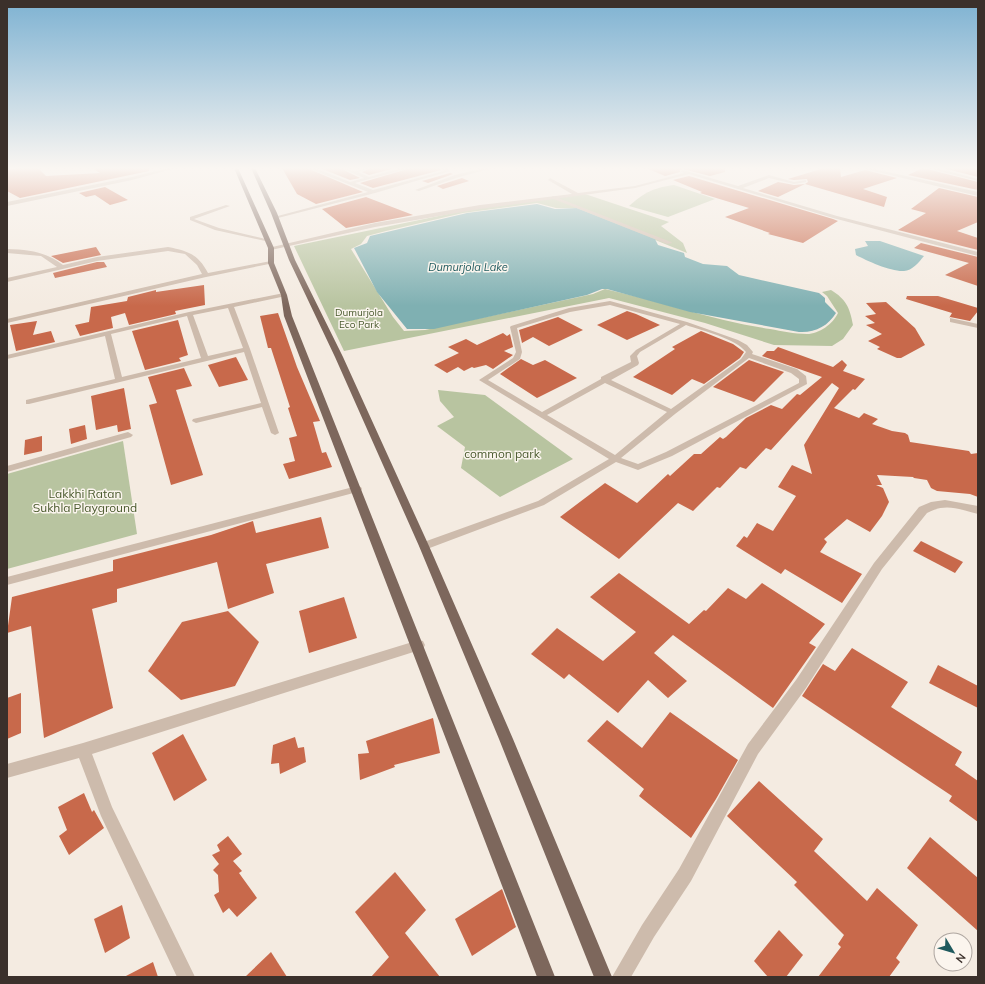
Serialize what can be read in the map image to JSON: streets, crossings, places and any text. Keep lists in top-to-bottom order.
{
  "water": ["Dumurjola Lake"],
  "parks": ["Dumurjola Eco Park", "common park", "Lakkhi Ratan Sukhla Playground"],
  "north": "bottom right"
}
